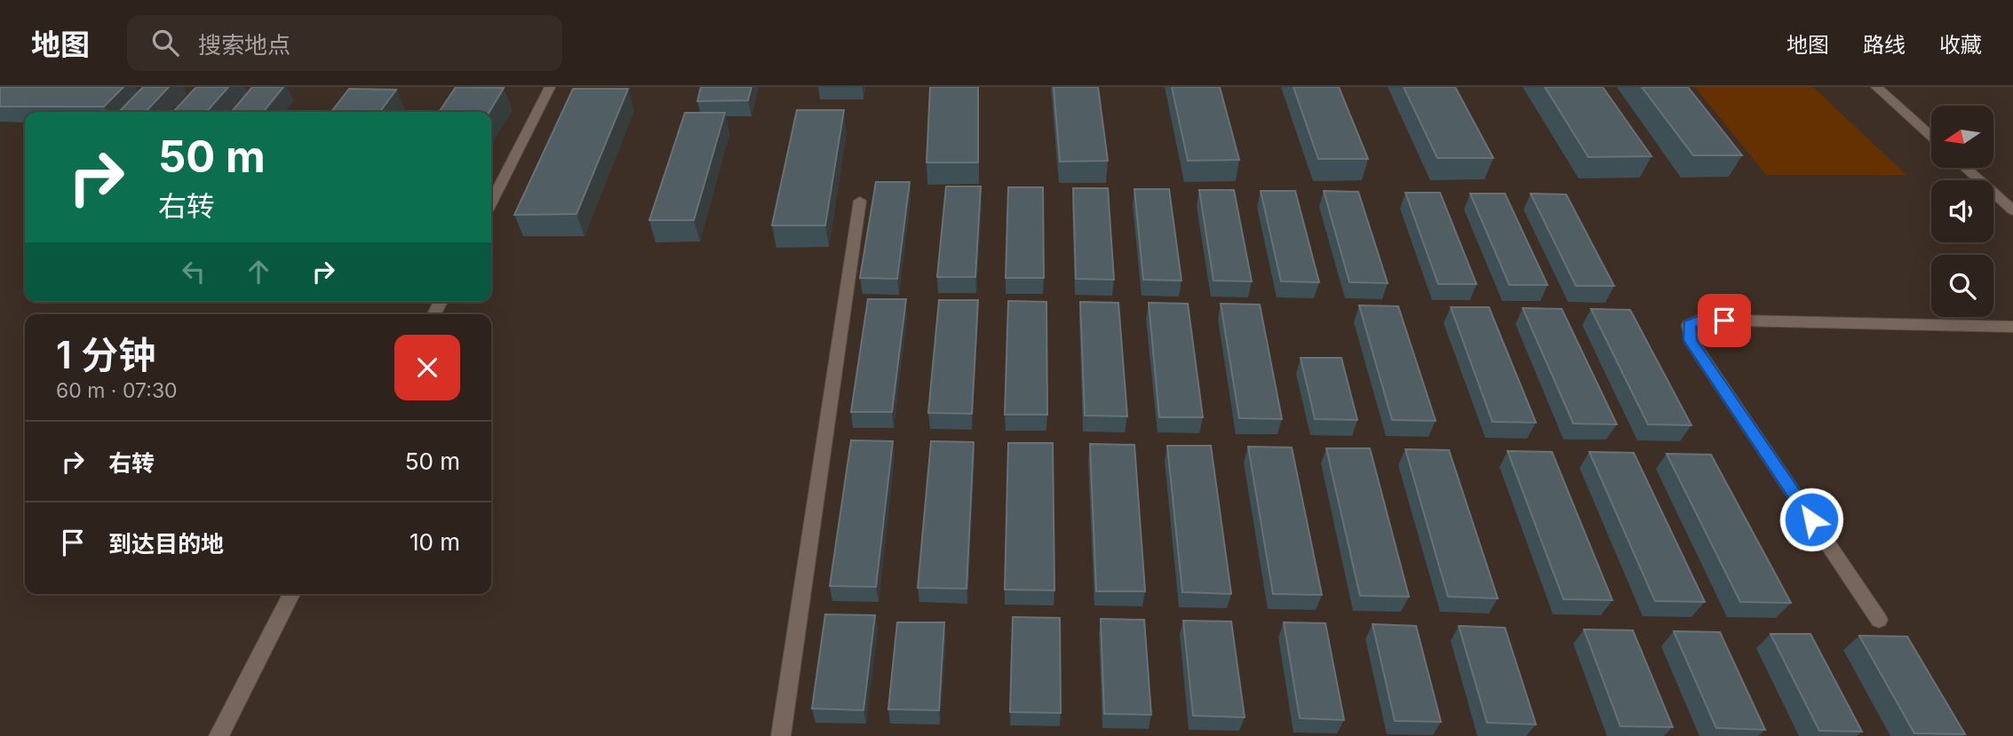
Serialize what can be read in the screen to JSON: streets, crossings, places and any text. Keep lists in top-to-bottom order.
{
  "north": "left",
  "page": {
    "header": "地图",
    "search": "搜索地点",
    "nav": ["地图", "路线", "收藏"],
    "turn": ["50 m", "右转"],
    "heading": ["1 分钟", "60 m · 07:30"],
    "list": [
      {
        "name": "右转",
        "value": "50 m"
      },
      {
        "name": "到达目的地",
        "value": "10 m"
      }
    ]
  }
}
